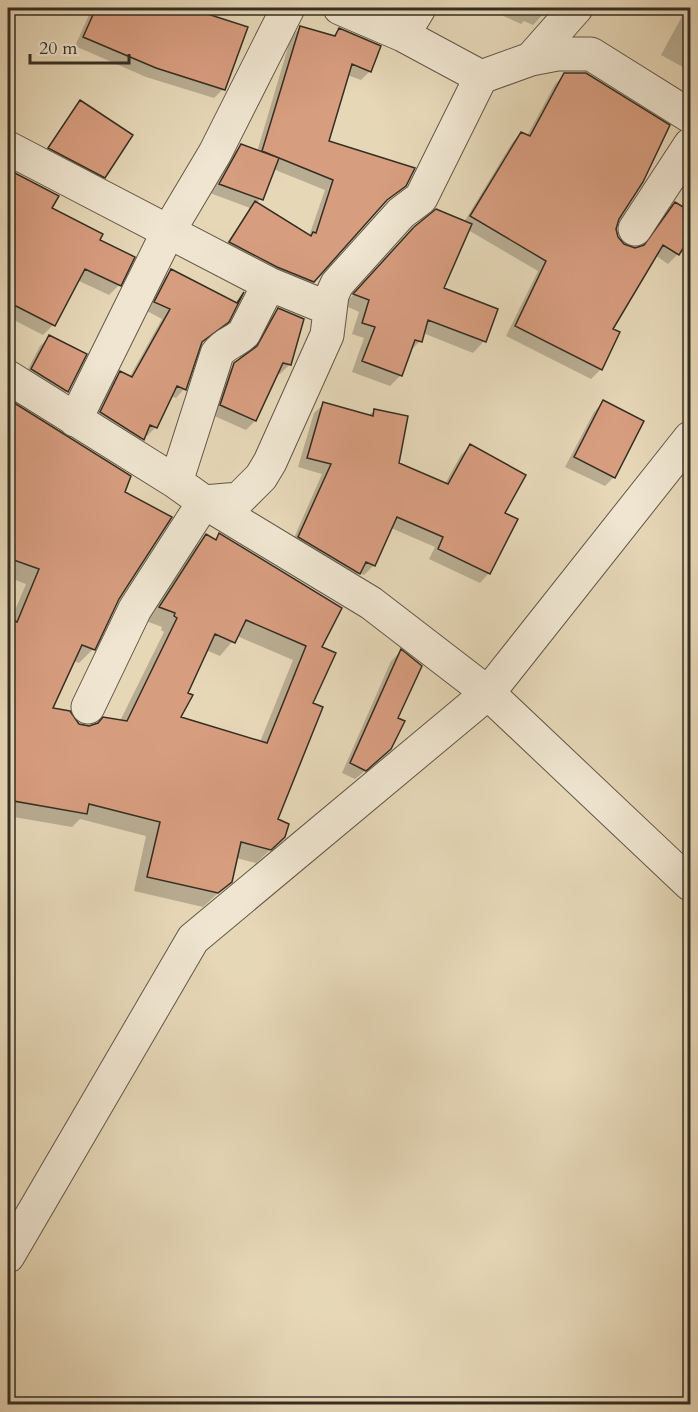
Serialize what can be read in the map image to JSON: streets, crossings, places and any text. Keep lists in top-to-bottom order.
{
  "scale_bar": "20 m"
}
